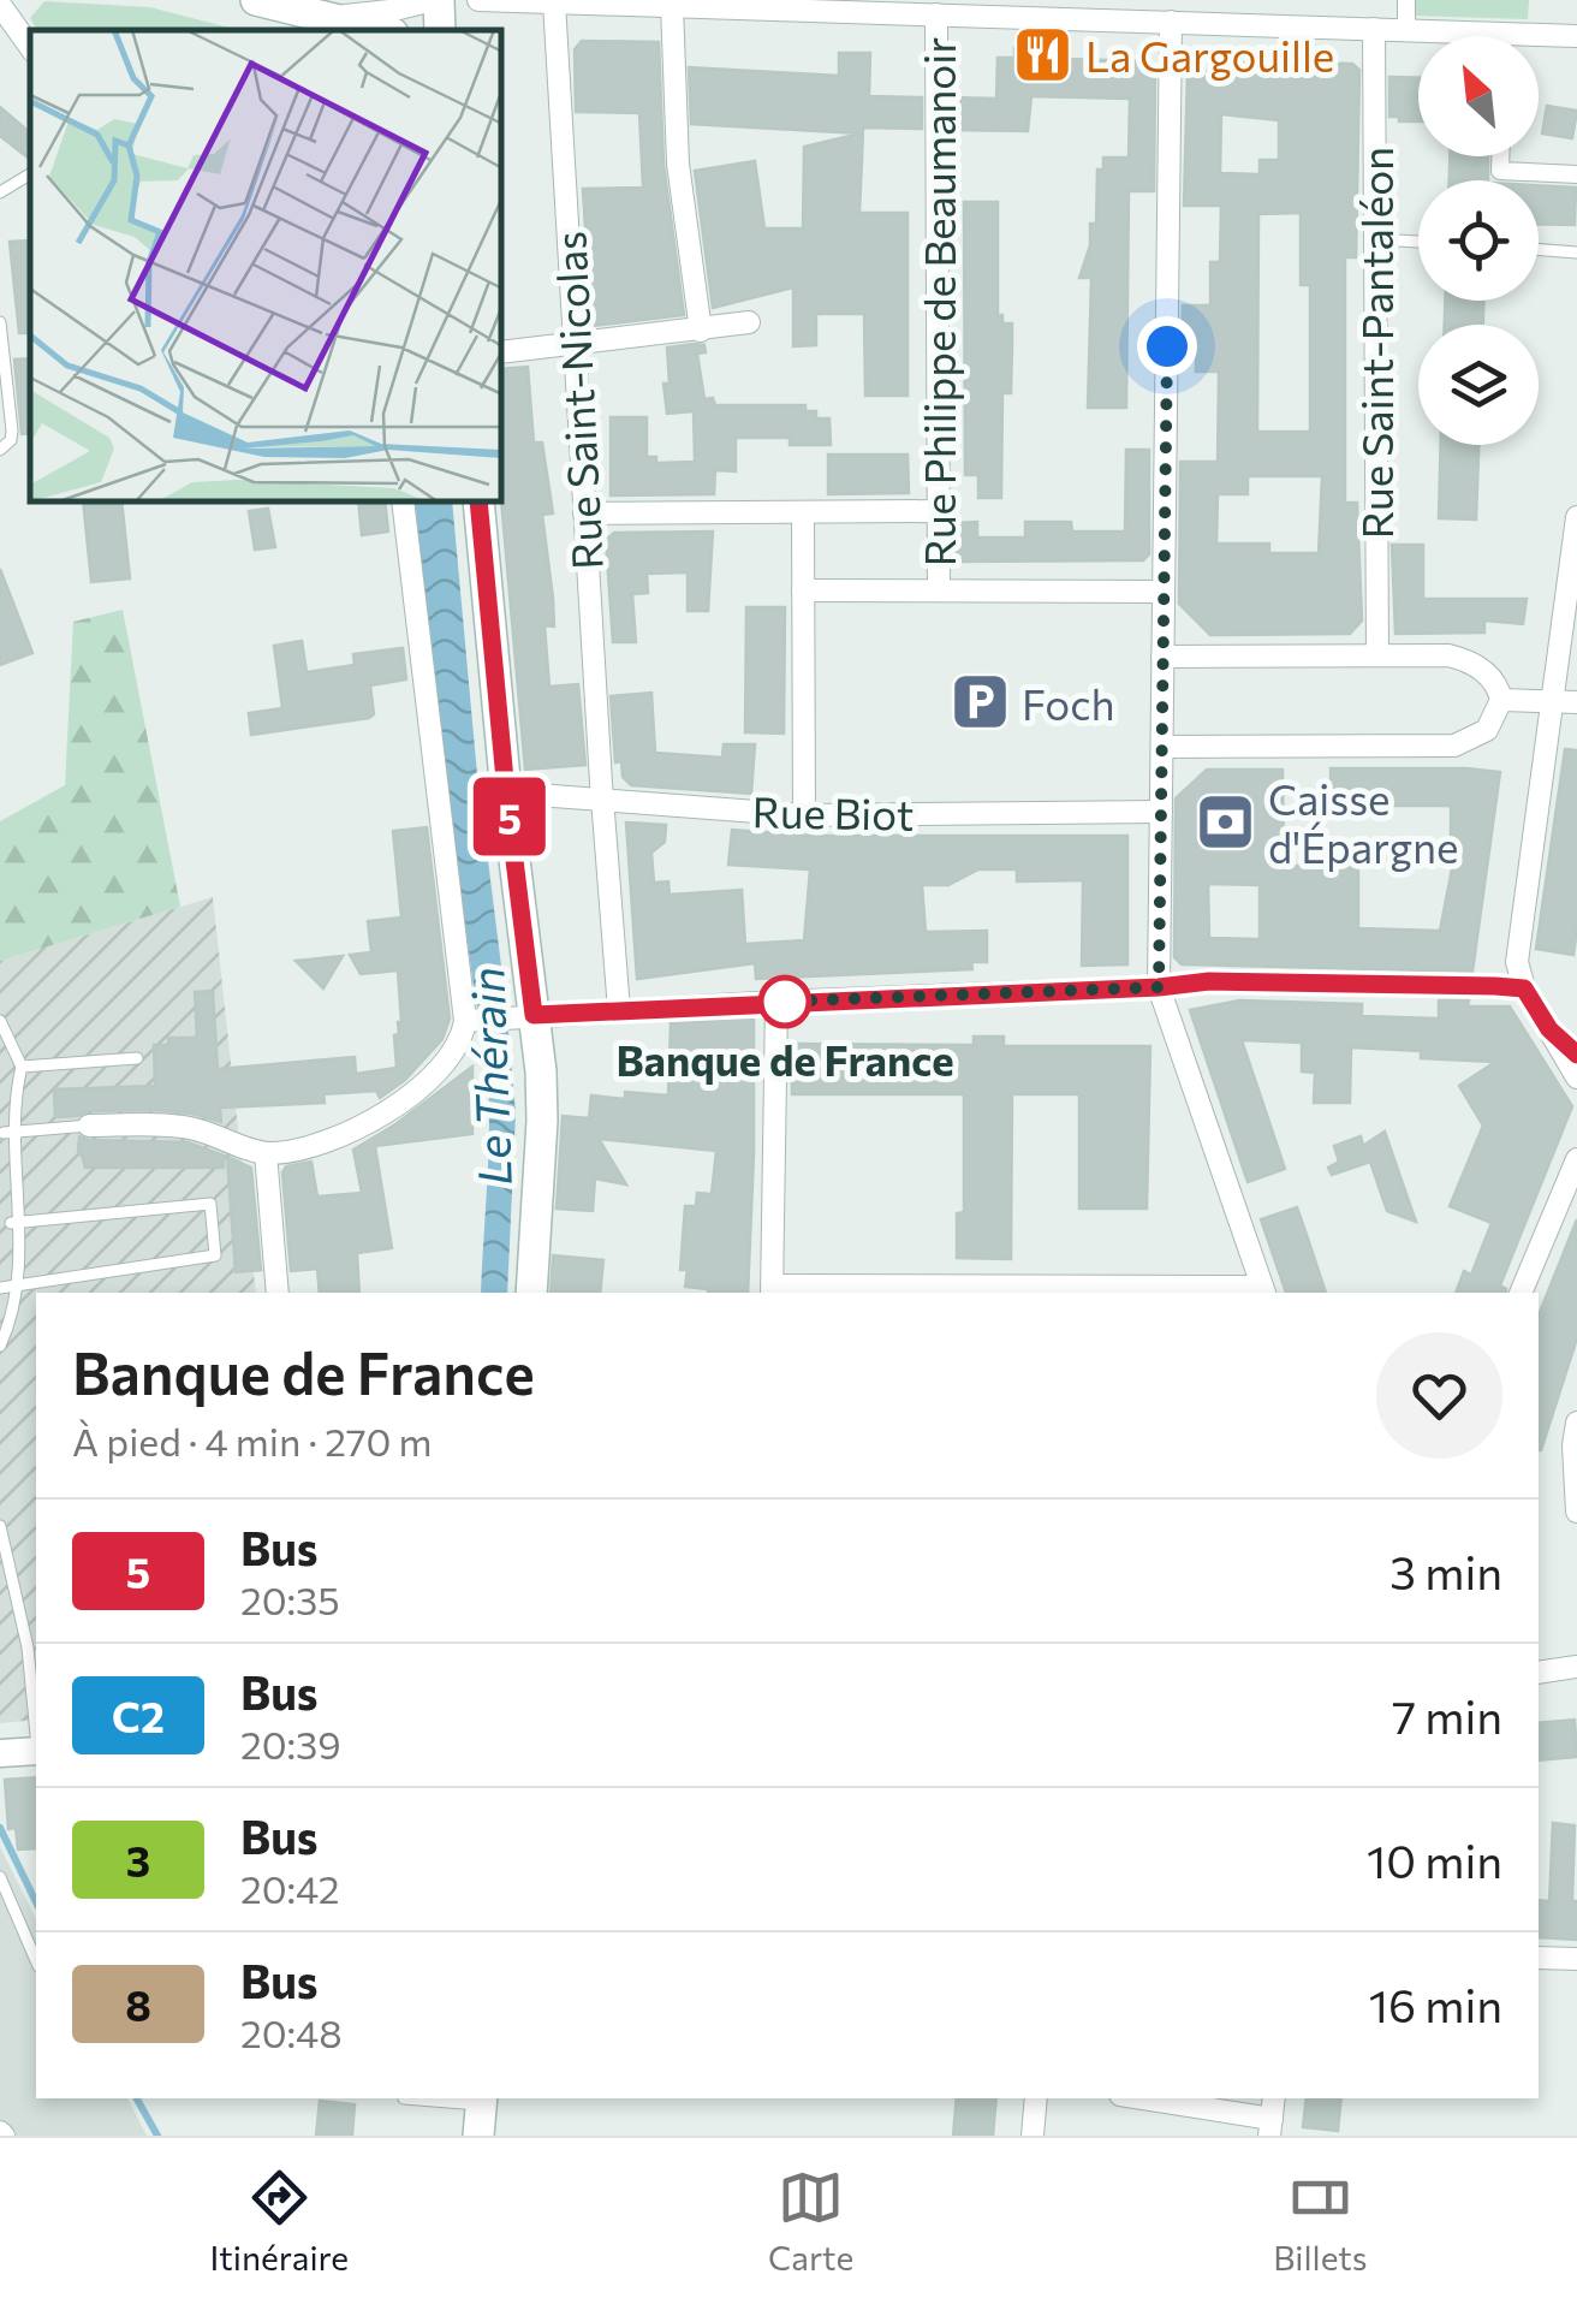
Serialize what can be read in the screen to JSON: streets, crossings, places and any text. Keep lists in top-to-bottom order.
{
  "streets": {
    "street": [
      "Rue Philippe de Beaumanoir",
      "Rue Saint-Pantaléon",
      "Rue Saint-Nicolas",
      "Rue Biot"
    ]
  },
  "crossings": [
    ["Rue Saint-Nicolas", "Rue Biot"]
  ],
  "water": ["Le Thérain"],
  "places": {
    "restaurant": ["La Gargouille"],
    "parking": ["Foch"],
    "bank": ["Caisse d'Épargne"],
    "other": ["Banque de France"]
  },
  "lines": ["bus line 5"],
  "north": "top left",
  "page": {
    "on_map": "5",
    "heading": ["Banque de France", "À pied · 4 min · 270 m"],
    "list": [
      {
        "mark": "5",
        "name": "Bus",
        "note": "20:35",
        "value": "3 min"
      },
      {
        "mark": "C2",
        "name": "Bus",
        "note": "20:39",
        "value": "7 min"
      },
      {
        "mark": "3",
        "name": "Bus",
        "note": "20:42",
        "value": "10 min"
      },
      {
        "mark": "8",
        "name": "Bus",
        "note": "20:48",
        "value": "16 min"
      }
    ],
    "tabs": ["Itinéraire", "Carte", "Billets"]
  }
}
